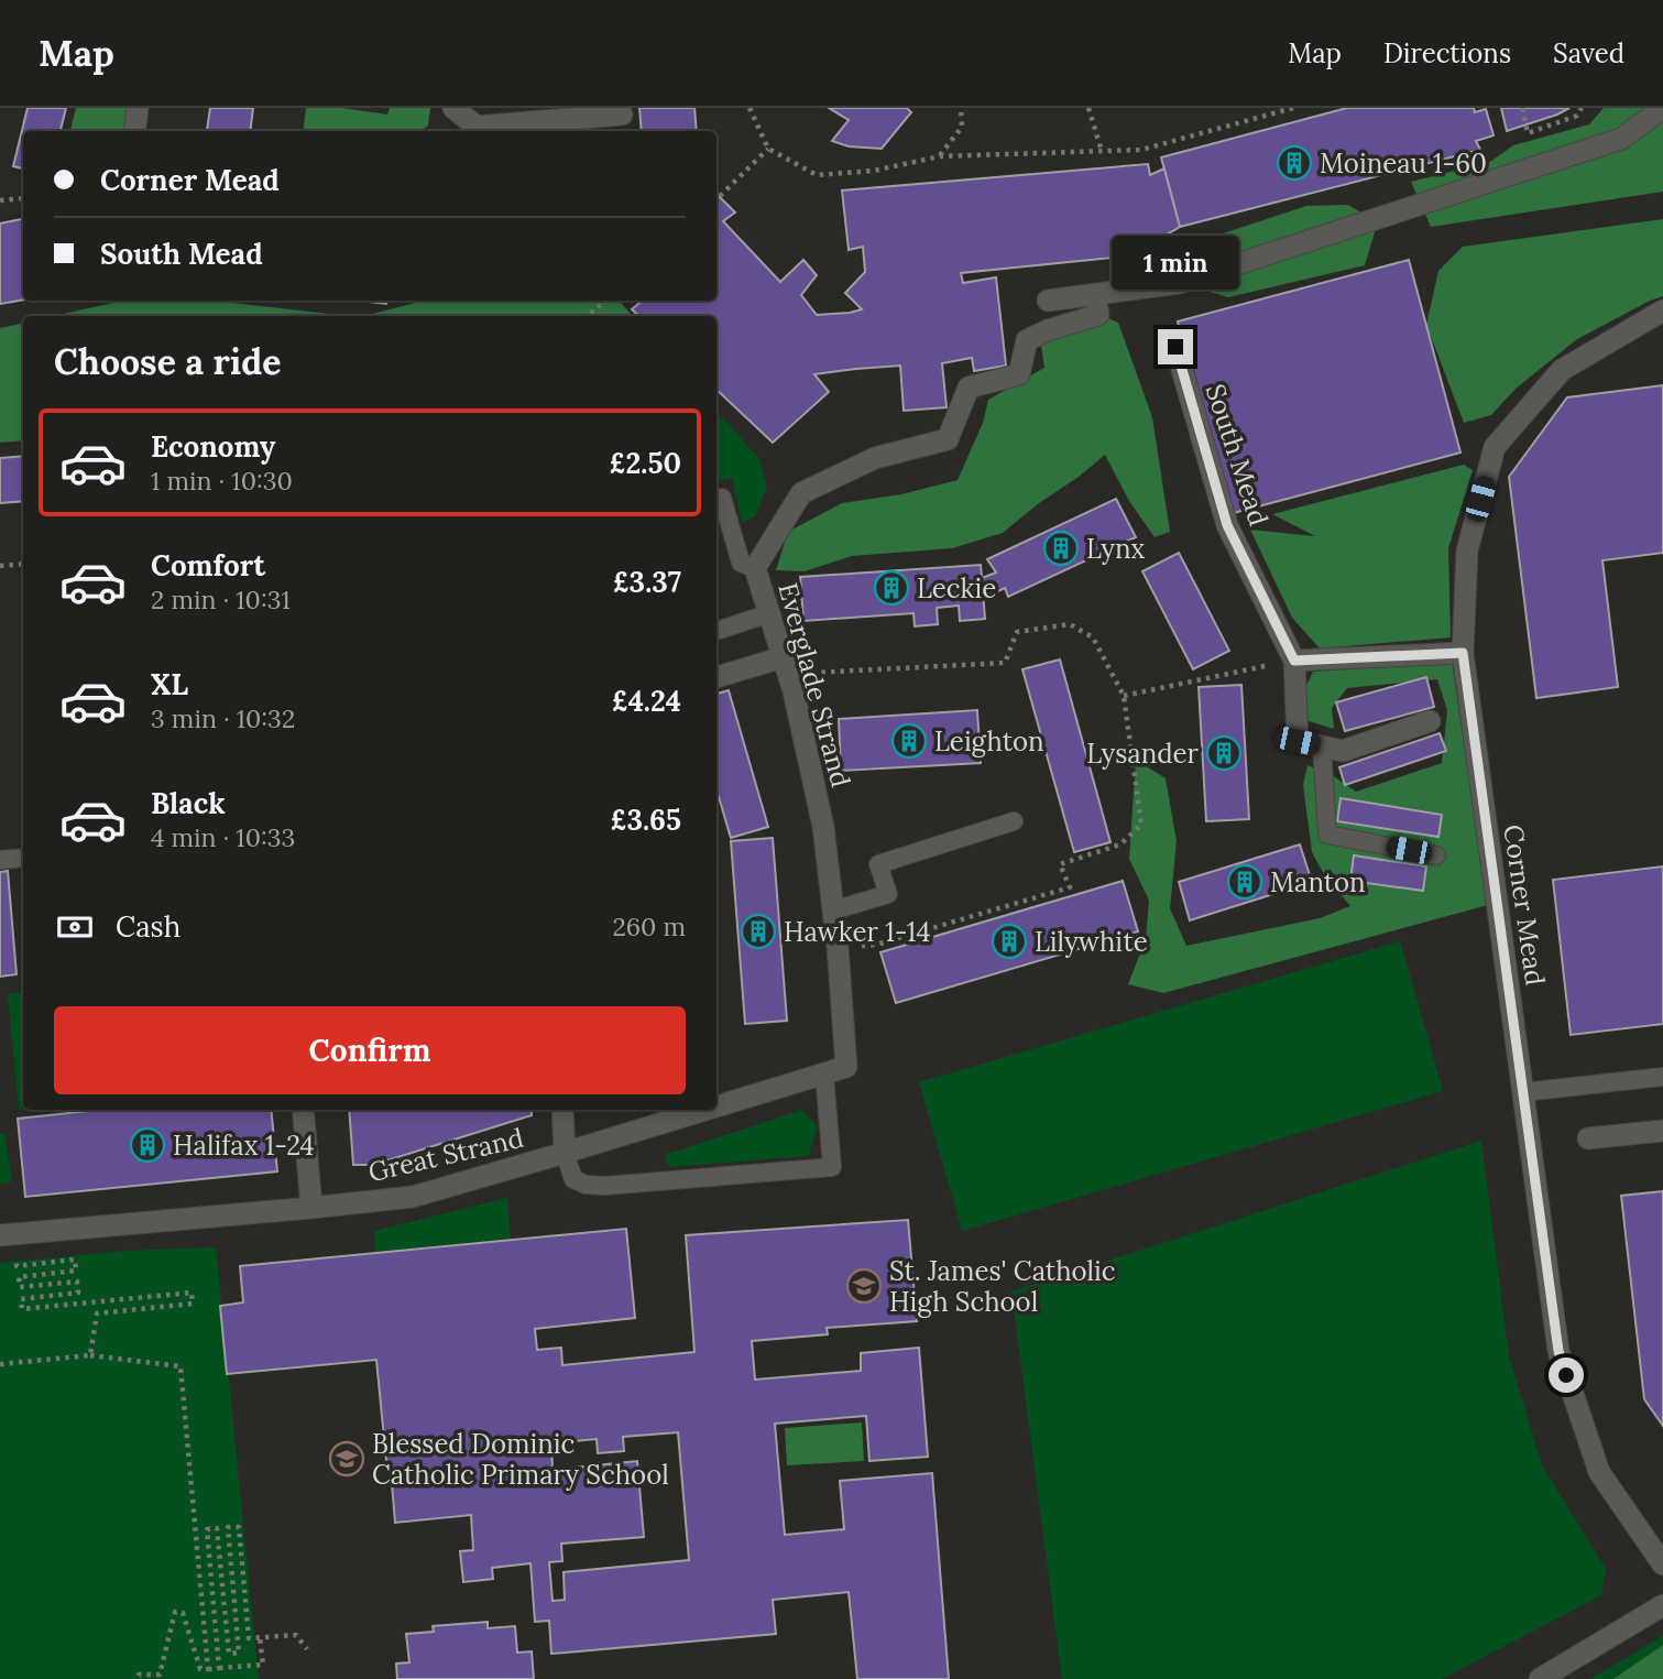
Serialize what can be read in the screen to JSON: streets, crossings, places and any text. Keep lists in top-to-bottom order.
{
  "streets": {
    "street": [
      "South Mead",
      "Everglade Strand",
      "Corner Mead",
      "Great Strand"
    ]
  },
  "crossings": [
    ["Everglade Strand", "Great Strand"]
  ],
  "places": {
    "building": [
      "Moineau 1-60",
      "Lynx",
      "Leckie",
      "Leighton",
      "Lysander",
      "Manton",
      "Hawker 1-14",
      "Lilywhite",
      "Halifax 1-24"
    ],
    "school or university": ["St. James' Catholic High School", "Blessed Dominic Catholic Primary School"]
  },
  "page": {
    "header": "Map",
    "nav": ["Map", "Directions", "Saved"],
    "banner": ["Corner Mead", "South Mead"],
    "bubble": "1 min",
    "heading": "Choose a ride",
    "list": [
      {
        "name": "Economy",
        "note": "1 min · 10:30",
        "value": "£2.50"
      },
      {
        "name": "Comfort",
        "note": "2 min · 10:31",
        "value": "£3.37"
      },
      {
        "name": "XL",
        "note": "3 min · 10:32",
        "value": "£4.24"
      },
      {
        "name": "Black",
        "note": "4 min · 10:33",
        "value": "£3.65"
      }
    ],
    "pay": ["Cash", "260 m"],
    "buttons": "Confirm"
  }
}
